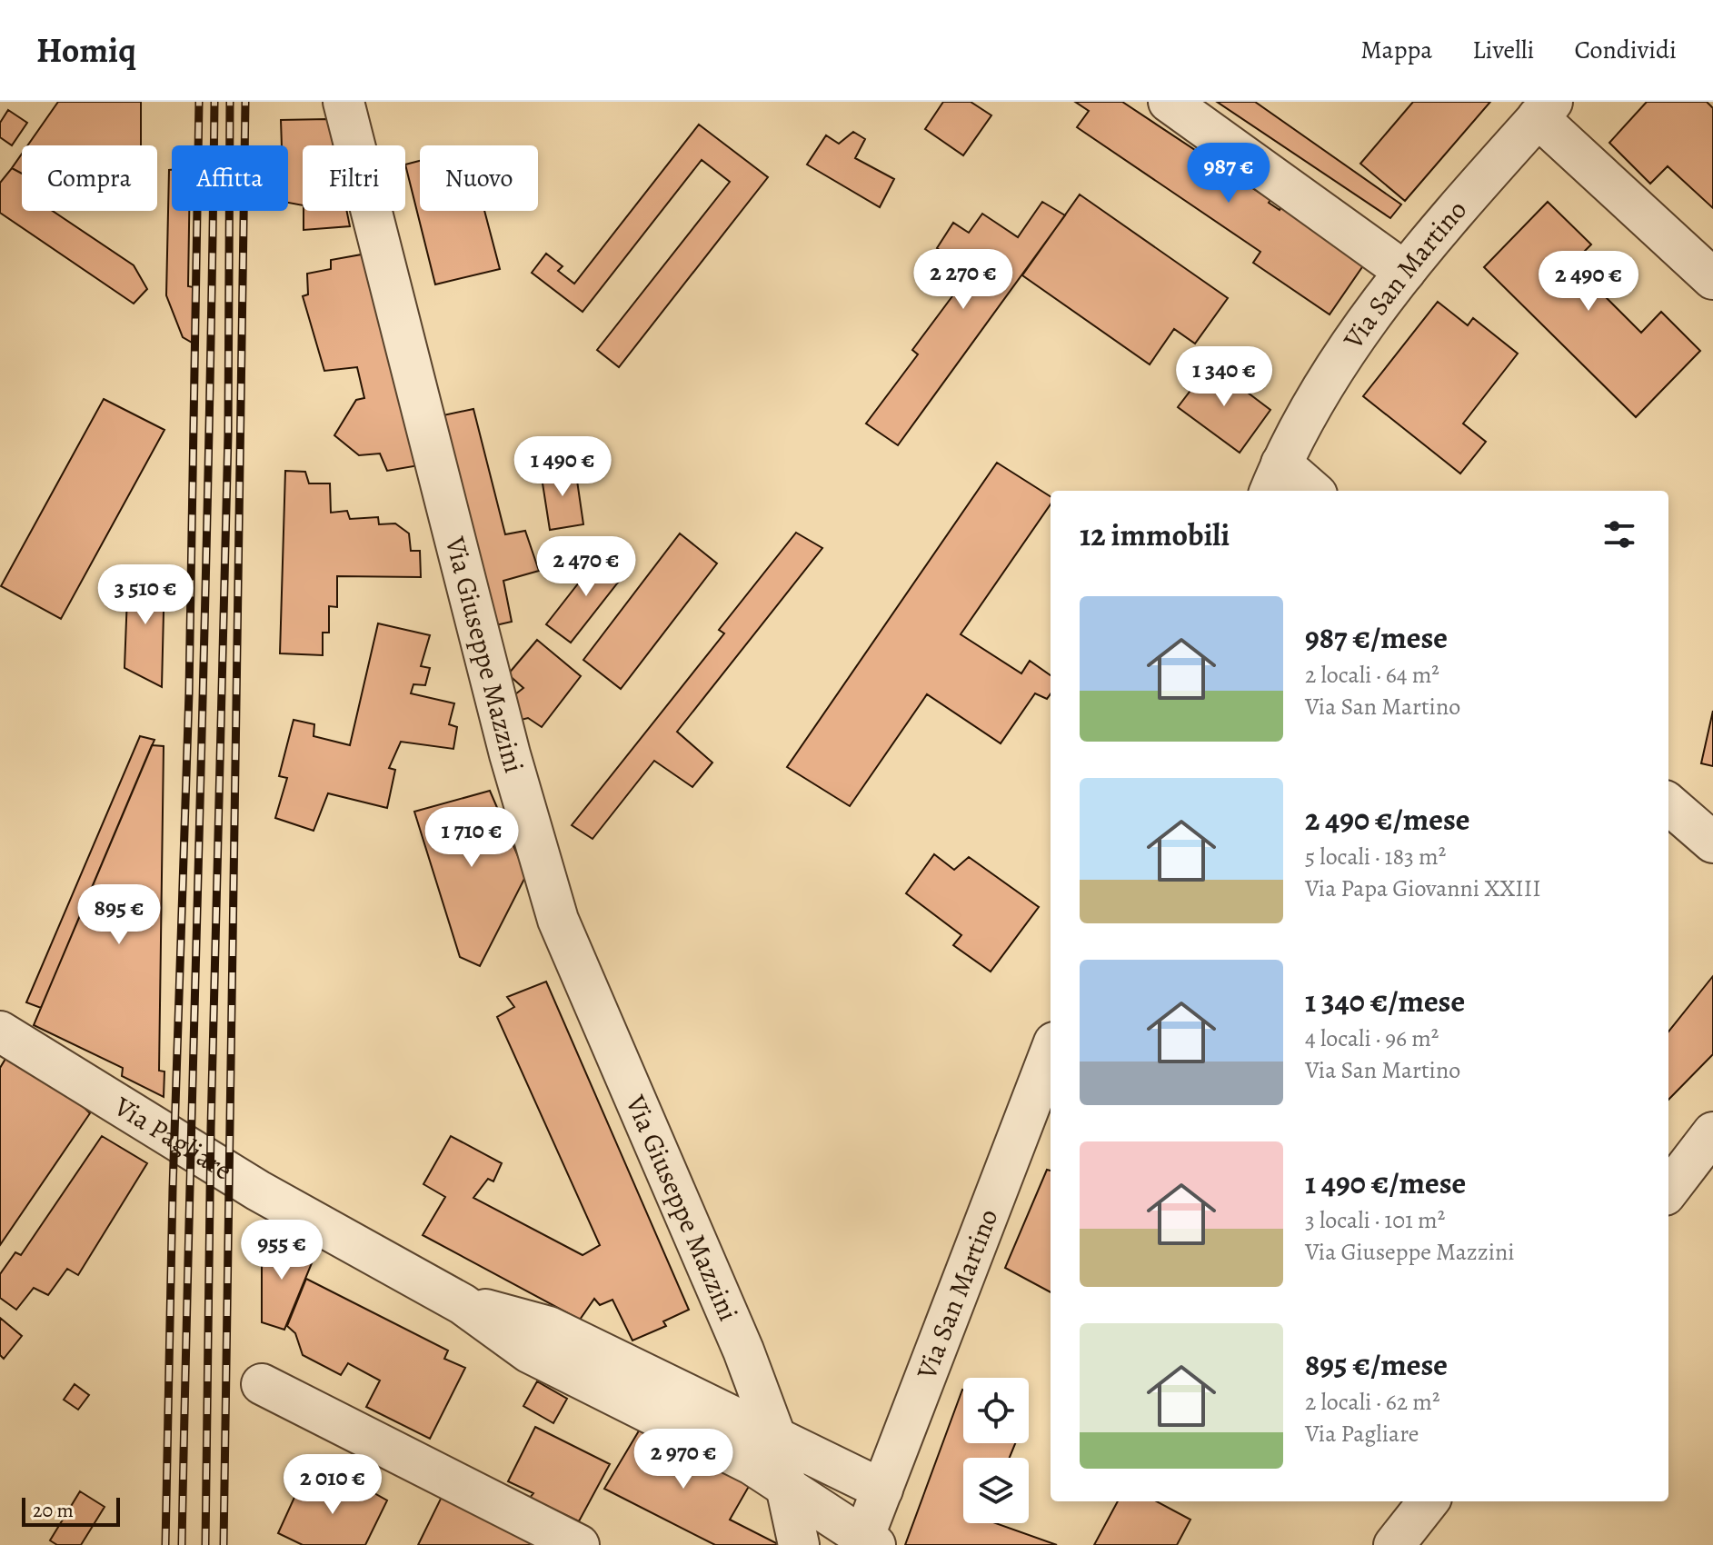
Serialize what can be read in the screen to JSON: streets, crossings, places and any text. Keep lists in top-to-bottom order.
{
  "streets": {
    "street": ["Via San Martino", "Via Giuseppe Mazzini", "Via Pagliare"]
  },
  "crossings": [
    ["Via San Martino", "Via Pagliare"],
    ["Via Giuseppe Mazzini", "Via Pagliare"]
  ],
  "scale_bar": "20 m",
  "page": {
    "header": "Homiq",
    "nav": ["Mappa", "Livelli", "Condividi"],
    "price": [
      "987 €",
      "2 270 €",
      "2 490 €",
      "1 340 €",
      "1 490 €",
      "2 470 €",
      "3 510 €",
      "1 710 €",
      "895 €",
      "955 €",
      "2 970 €",
      "2 010 €"
    ],
    "chip": [
      "Compra",
      "Affitta",
      "Filtri",
      "Nuovo"
    ],
    "heading": "12 immobili",
    "list": [
      {
        "name": "987 €/mese",
        "note": "2 locali · 64 m² · Via San Martino"
      },
      {
        "name": "2 490 €/mese",
        "note": "5 locali · 183 m² · Via Papa Giovanni XXIII"
      },
      {
        "name": "1 340 €/mese",
        "note": "4 locali · 96 m² · Via San Martino"
      },
      {
        "name": "1 490 €/mese",
        "note": "3 locali · 101 m² · Via Giuseppe Mazzini"
      },
      {
        "name": "895 €/mese",
        "note": "2 locali · 62 m² · Via Pagliare"
      }
    ],
    "scale": "20 m"
  }
}
